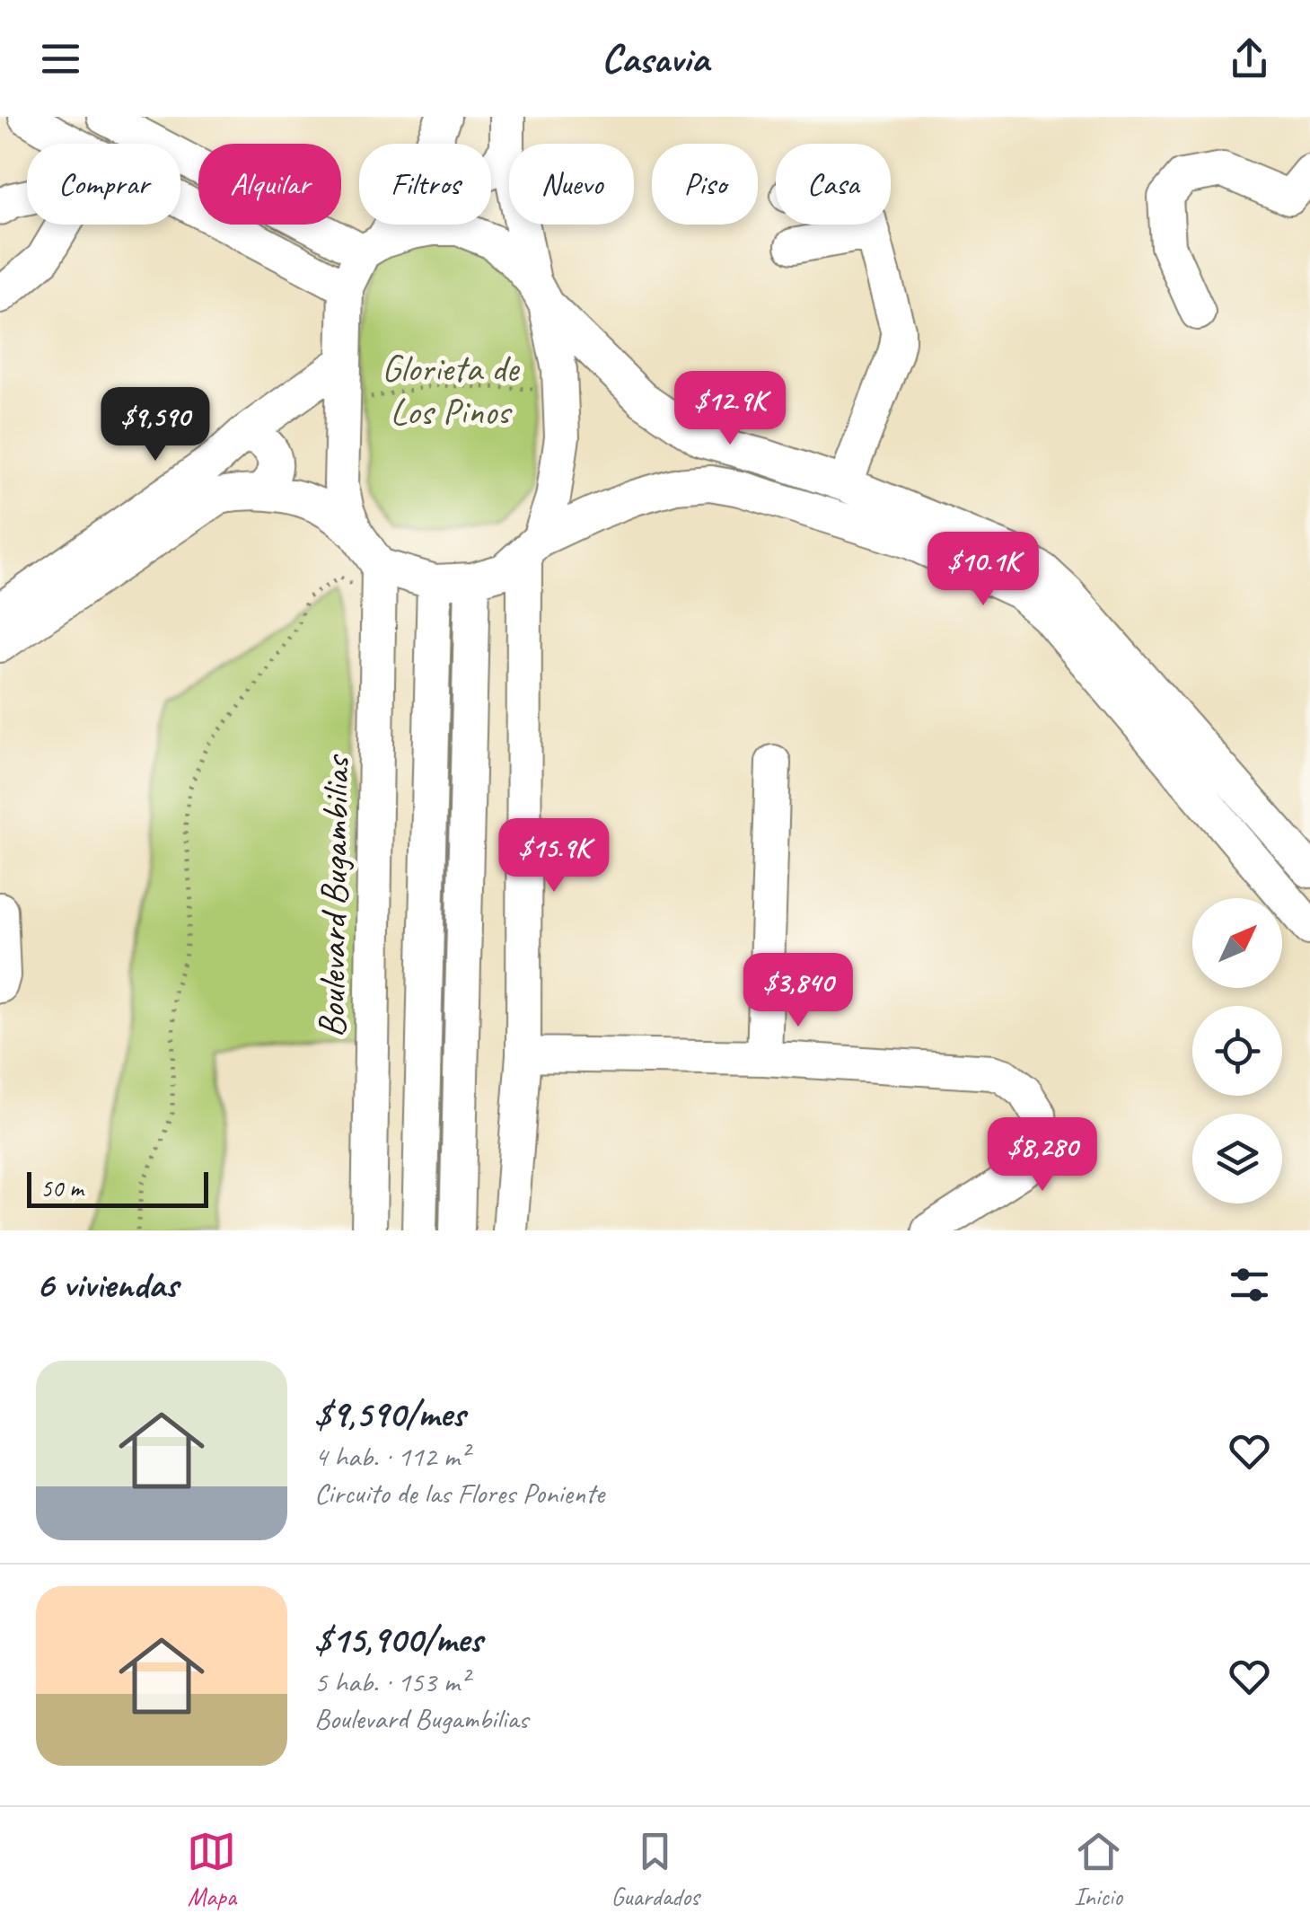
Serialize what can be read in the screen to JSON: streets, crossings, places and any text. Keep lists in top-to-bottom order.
{
  "streets": {
    "street": ["Boulevard Bugambilias"]
  },
  "parks": ["Glorieta de Los Pinos"],
  "scale_bar": "50 m",
  "north": "top right",
  "page": {
    "header": "Casavia",
    "chip": [
      "Comprar",
      "Alquilar",
      "Filtros",
      "Nuevo",
      "Piso",
      "Casa"
    ],
    "price": [
      "$12.9K",
      "$9,590",
      "$10.1K",
      "$15.9K",
      "$3,840",
      "$8,280"
    ],
    "scale": "50 m",
    "heading": "6 viviendas",
    "list": [
      {
        "name": "$9,590/mes",
        "note": "4 hab. · 112 m² · Circuito de las Flores Poniente"
      },
      {
        "name": "$15,900/mes",
        "note": "5 hab. · 153 m² · Boulevard Bugambilias"
      }
    ],
    "tabs": ["Mapa", "Guardados", "Inicio"]
  }
}
